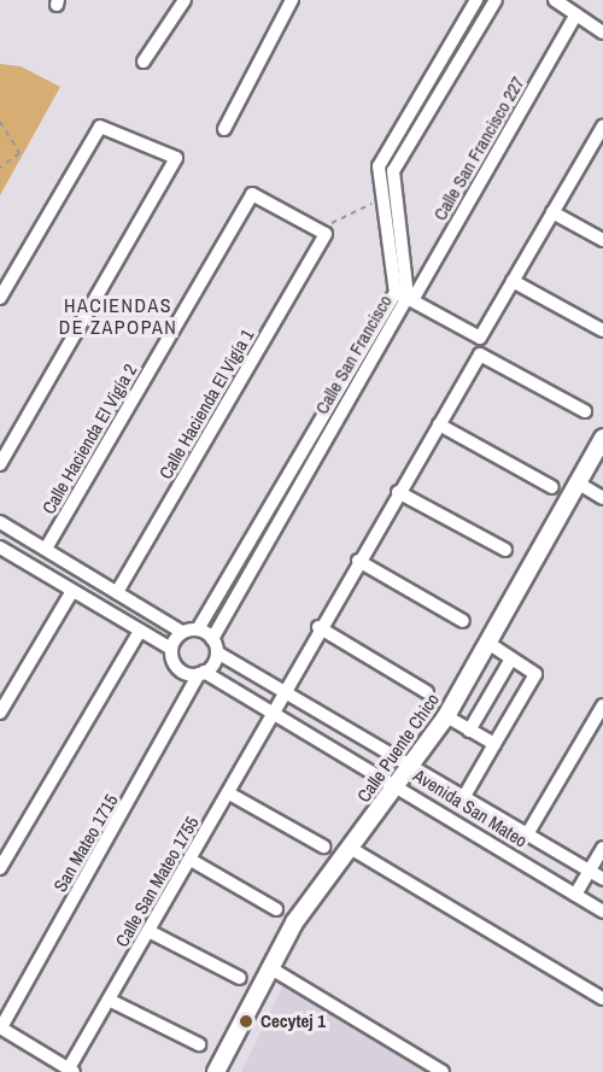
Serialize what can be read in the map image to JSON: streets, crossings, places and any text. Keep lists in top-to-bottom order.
{
  "streets": {
    "main road": ["Calle Puente Chico"],
    "street": [
      "Calle San Francisco 227",
      "Calle San Francisco",
      "Calle Hacienda El Vigía 1",
      "Calle Hacienda El Vigía 2",
      "Avenida San Mateo",
      "San Mateo 1715",
      "Calle San Mateo 1755"
    ]
  },
  "crossings": [
    ["Calle San Francisco 227", "Calle San Francisco"],
    ["Calle San Francisco", "Avenida San Mateo"],
    ["Calle San Francisco", "San Mateo 1715"],
    ["Calle Hacienda El Vigía 1", "Calle Hacienda El Vigía 2"],
    ["Calle Puente Chico", "Avenida San Mateo"],
    ["Avenida San Mateo", "San Mateo 1715"],
    ["Avenida San Mateo", "Calle San Mateo 1755"]
  ],
  "districts": ["HACIENDAS DE ZAPOPAN"],
  "places": ["Cecytej 1"]
}
